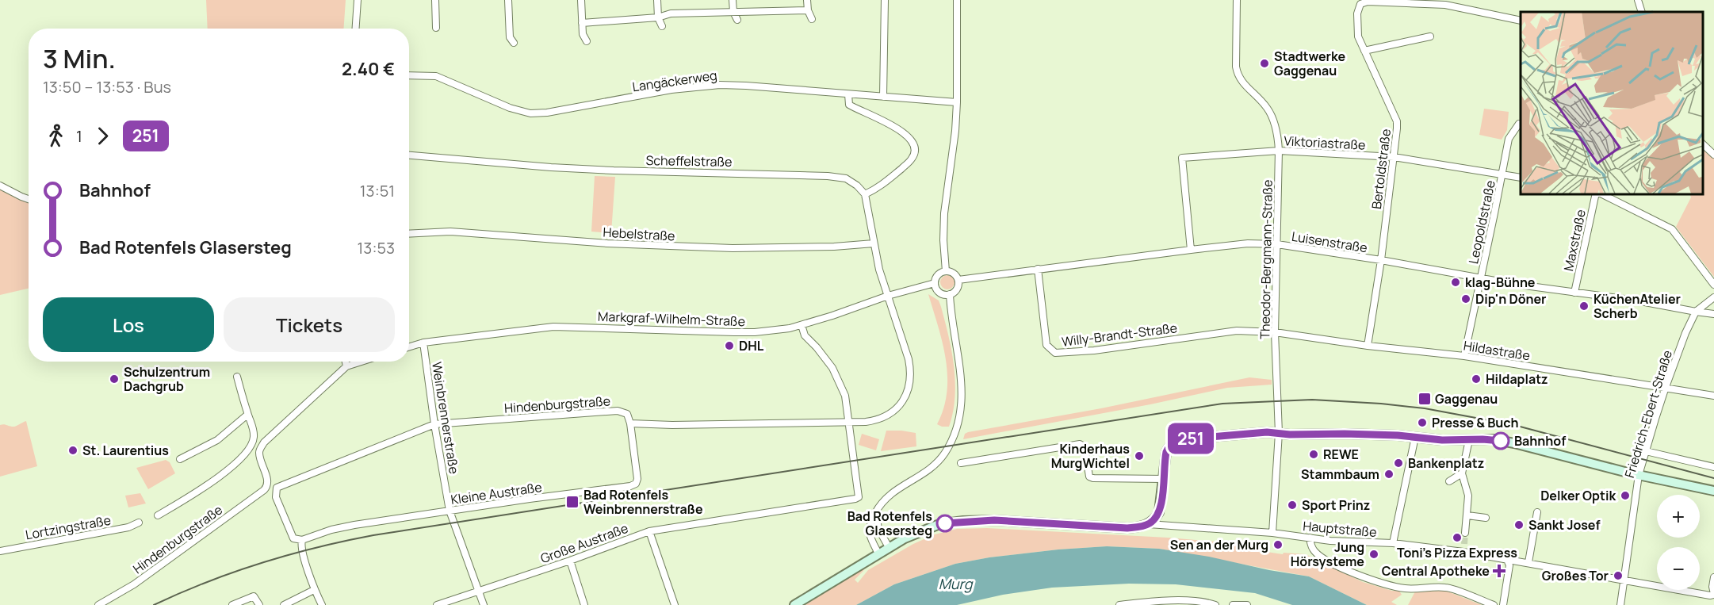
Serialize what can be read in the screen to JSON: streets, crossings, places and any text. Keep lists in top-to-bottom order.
{
  "streets": {
    "street": [
      "Langäckerweg",
      "Viktoriastraße",
      "Scheffelstraße",
      "Bertoldstraße",
      "Leopoldstraße",
      "Hebelstraße",
      "Maxstraße",
      "Luisenstraße",
      "Theodor-Bergmann-Straße",
      "Markgraf-Wilhelm-Straße",
      "Willy-Brandt-Straße",
      "Hildastraße",
      "Hindenburgstraße",
      "Friedrich-Ebert-Straße",
      "Weinbrennerstraße",
      "Kleine Austraße",
      "Lortzingstraße",
      "Hauptstraße",
      "Große Austraße"
    ]
  },
  "crossings": [
    ["Viktoriastraße", "Bertoldstraße"],
    ["Viktoriastraße", "Leopoldstraße"],
    ["Viktoriastraße", "Luisenstraße"],
    ["Viktoriastraße", "Theodor-Bergmann-Straße"],
    ["Bertoldstraße", "Luisenstraße"],
    ["Bertoldstraße", "Hildastraße"],
    ["Leopoldstraße", "Luisenstraße"],
    ["Leopoldstraße", "Hildastraße"],
    ["Maxstraße", "Luisenstraße"],
    ["Luisenstraße", "Theodor-Bergmann-Straße"],
    ["Luisenstraße", "Markgraf-Wilhelm-Straße"],
    ["Luisenstraße", "Willy-Brandt-Straße"],
    ["Luisenstraße", "Friedrich-Ebert-Straße"],
    ["Theodor-Bergmann-Straße", "Willy-Brandt-Straße"],
    ["Theodor-Bergmann-Straße", "Hildastraße"],
    ["Theodor-Bergmann-Straße", "Hauptstraße"],
    ["Markgraf-Wilhelm-Straße", "Weinbrennerstraße"],
    ["Willy-Brandt-Straße", "Hildastraße"],
    ["Hildastraße", "Friedrich-Ebert-Straße"],
    ["Hindenburgstraße", "Weinbrennerstraße"],
    ["Hindenburgstraße", "Kleine Austraße"],
    ["Friedrich-Ebert-Straße", "Hauptstraße"],
    ["Weinbrennerstraße", "Kleine Austraße"],
    ["Weinbrennerstraße", "Große Austraße"]
  ],
  "water": ["Murg"],
  "places": {
    "other": [
      "Stadtwerke Gaggenau",
      "klag-Bühne",
      "Dip'n Döner",
      "KüchenAtelier Scherb",
      "DHL",
      "Schulzentrum Dachgrub",
      "Hildaplatz",
      "Presse & Buch",
      "Bahnhof",
      "St. Laurentius",
      "REWE",
      "Kinderhaus MurgWichtel",
      "Bankenplatz",
      "Stammbaum",
      "Delker Optik",
      "Sport Prinz",
      "Bad Rotenfels Glasersteg",
      "Sankt Josef",
      "Toni's Pizza Express",
      "Sen an der Murg",
      "Jung Hörsysteme",
      "Großes Tor"
    ],
    "transit": ["Gaggenau", "Bad Rotenfels Weinbrennerstraße"],
    "health": ["Central Apotheke"]
  },
  "lines": ["bus line 251"],
  "page": {
    "on_map": "251",
    "heading": ["3 Min.", "13:50 – 13:53 · Bus", "2.40 €"],
    "legs": ["1", "251"],
    "list": [
      {
        "name": "Bahnhof",
        "value": "13:51"
      },
      {
        "name": "Bad Rotenfels Glasersteg",
        "value": "13:53"
      }
    ],
    "buttons": ["Los", "Tickets"],
    "map_buttons": ["+", "−"]
  }
}
